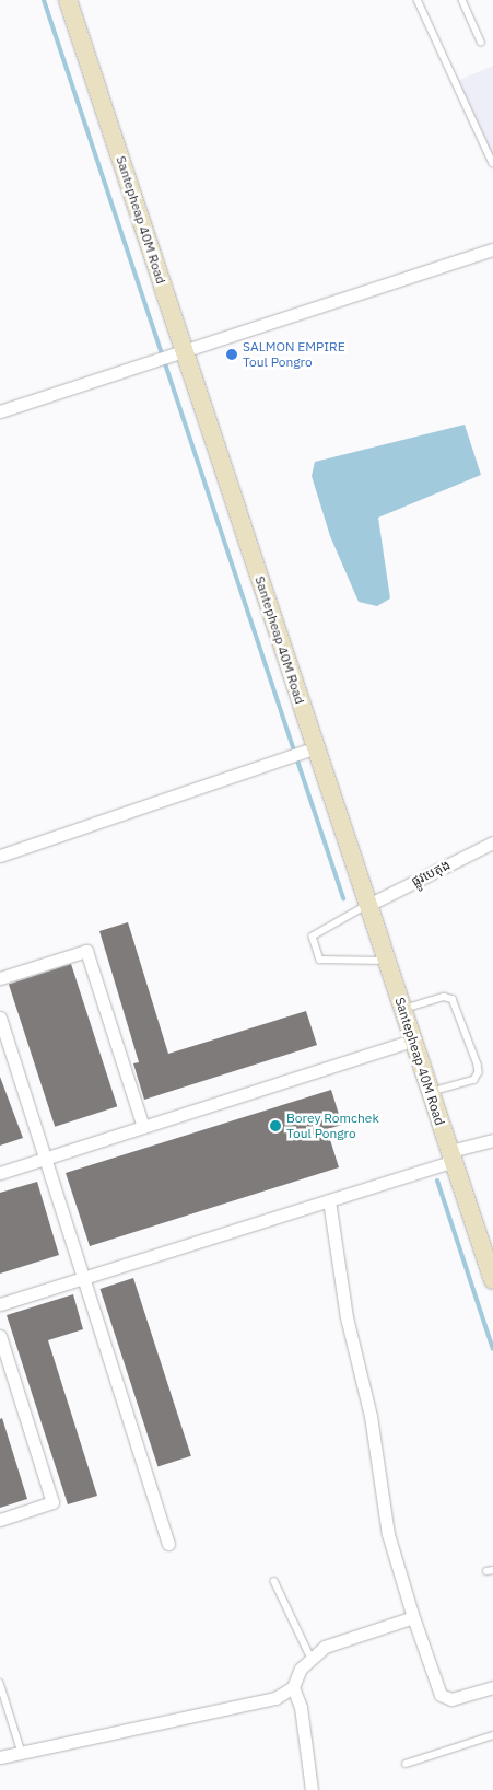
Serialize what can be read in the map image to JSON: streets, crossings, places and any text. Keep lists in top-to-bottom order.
{
  "streets": {
    "main road": ["Santepheap 40M Road"],
    "street": ["ផ្លូវបេតុង"]
  },
  "crossings": [
    ["Santepheap 40M Road", "ផ្លូវបេតុង"]
  ],
  "places": ["SALMON EMPIRE Toul Pongro", "Borey Romchek Toul Pongro"]
}
